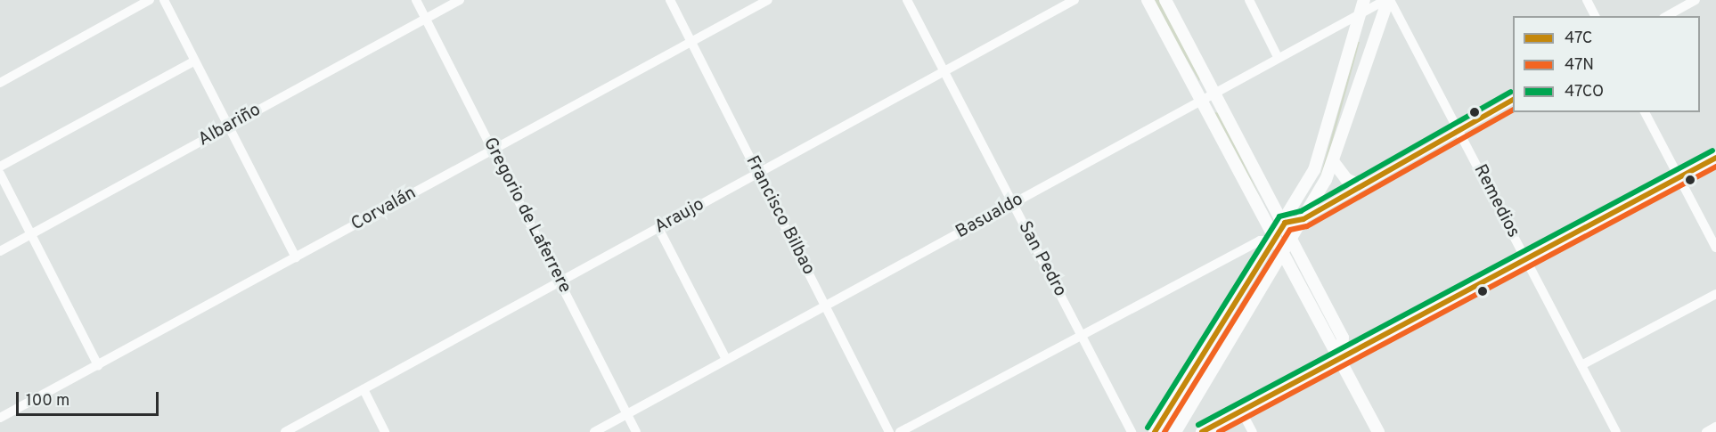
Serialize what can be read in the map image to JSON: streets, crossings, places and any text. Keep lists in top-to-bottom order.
{
  "streets": {
    "street": [
      "Albariño",
      "Remedios",
      "Corvalán",
      "Gregorio de Laferrere",
      "Francisco Bilbao",
      "Araujo",
      "Basualdo",
      "San Pedro"
    ]
  },
  "crossings": [
    ["Albariño", "Gregorio de Laferrere"],
    ["Remedios", "Basualdo"],
    ["Corvalán", "Gregorio de Laferrere"],
    ["Corvalán", "Francisco Bilbao"],
    ["Gregorio de Laferrere", "Araujo"],
    ["Gregorio de Laferrere", "Basualdo"],
    ["Francisco Bilbao", "Araujo"],
    ["Francisco Bilbao", "Basualdo"],
    ["Araujo", "San Pedro"],
    ["Basualdo", "San Pedro"]
  ],
  "lines": ["transit line 47CO", "transit line 47C", "transit line 47N"],
  "legend": ["47C", "47N", "47CO"],
  "scale_bar": "100 m"
}
